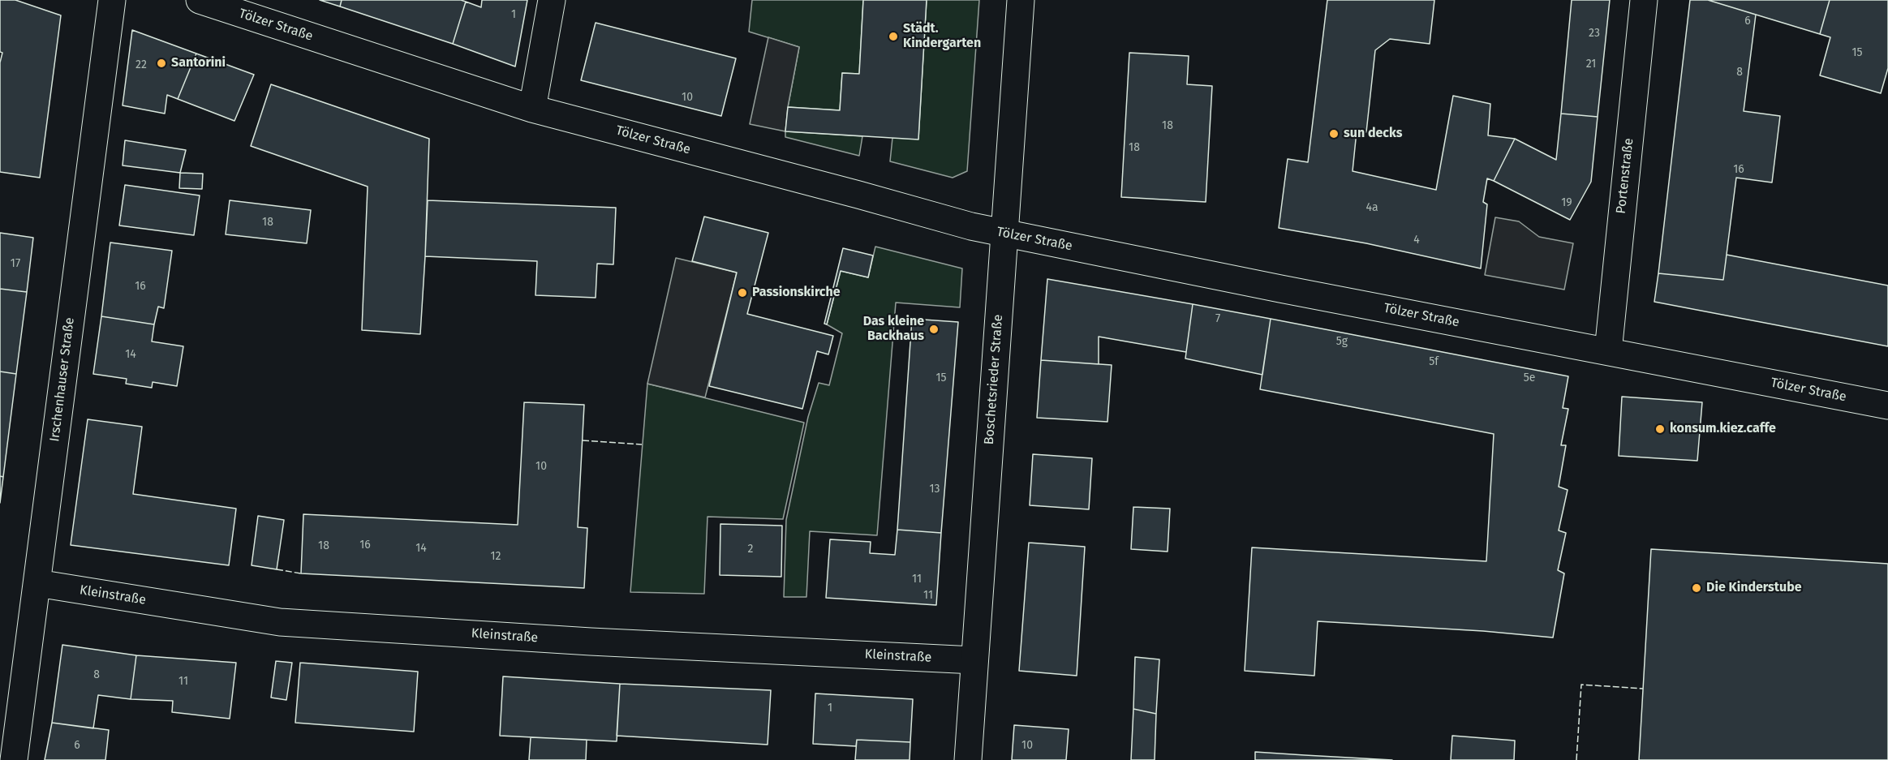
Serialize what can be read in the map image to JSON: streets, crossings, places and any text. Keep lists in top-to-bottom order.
{
  "streets": {
    "street": [
      "Tölzer Straße",
      "Portenstraße",
      "Irschenhauser Straße",
      "Boschetsrieder Straße",
      "Kleinstraße"
    ]
  },
  "crossings": [
    ["Tölzer Straße", "Portenstraße"],
    ["Tölzer Straße", "Boschetsrieder Straße"],
    ["Irschenhauser Straße", "Kleinstraße"],
    ["Boschetsrieder Straße", "Kleinstraße"]
  ],
  "places": [
    "Städt. Kindergarten",
    "Santorini",
    "sun decks",
    "Passionskirche",
    "Das kleine Backhaus",
    "konsum.kiez.caffe",
    "Die Kinderstube"
  ],
  "house_numbers": [
    "1",
    "6",
    "23",
    "15",
    "21",
    "22",
    "8",
    "10",
    "18",
    "18",
    "16",
    "19",
    "4a",
    "18",
    "4",
    "17",
    "16",
    "7",
    "5g",
    "14",
    "5f",
    "15",
    "5e",
    "10",
    "13",
    "16",
    "18",
    "14",
    "2",
    "12",
    "11",
    "11",
    "8",
    "11",
    "1",
    "6",
    "10"
  ]
}
